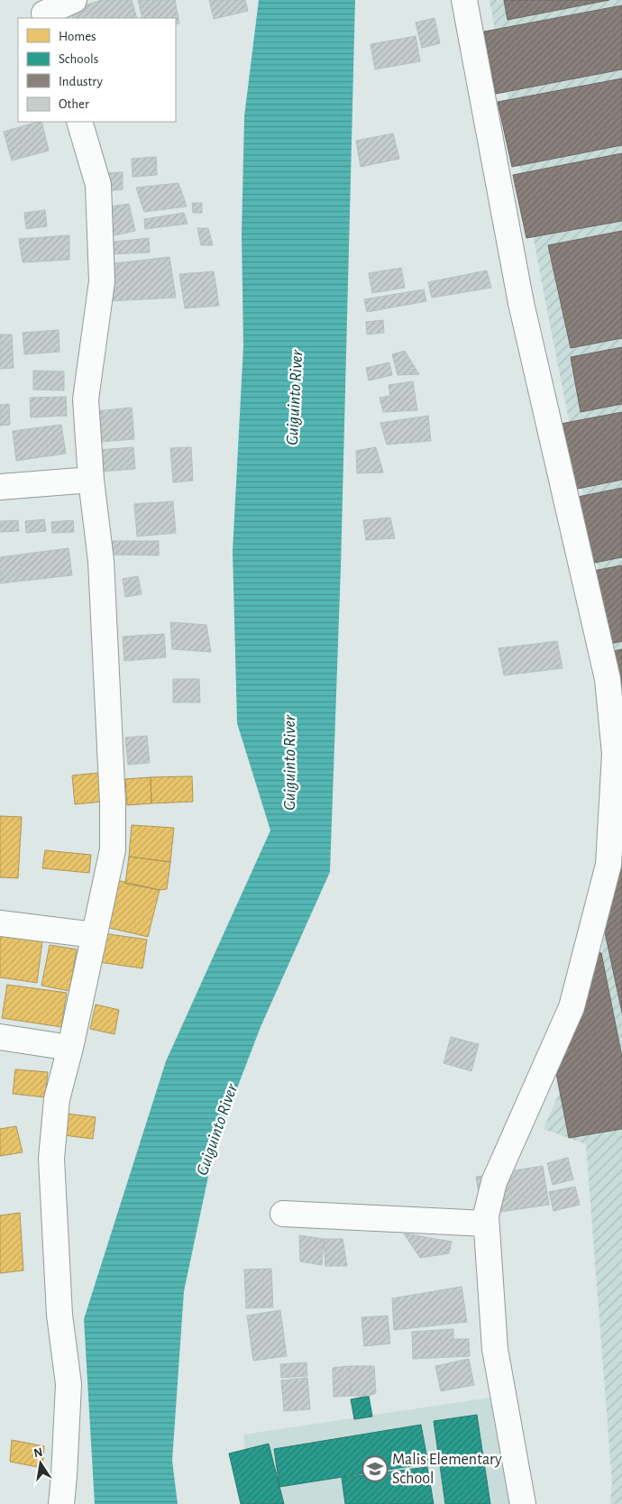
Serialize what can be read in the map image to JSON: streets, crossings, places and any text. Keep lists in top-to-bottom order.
{
  "water": ["Guiguinto River"],
  "places": {
    "school or university": ["Malis Elementary School"]
  },
  "legend": [
    "Homes",
    "Schools",
    "Industry",
    "Other"
  ],
  "north": "top"
}
